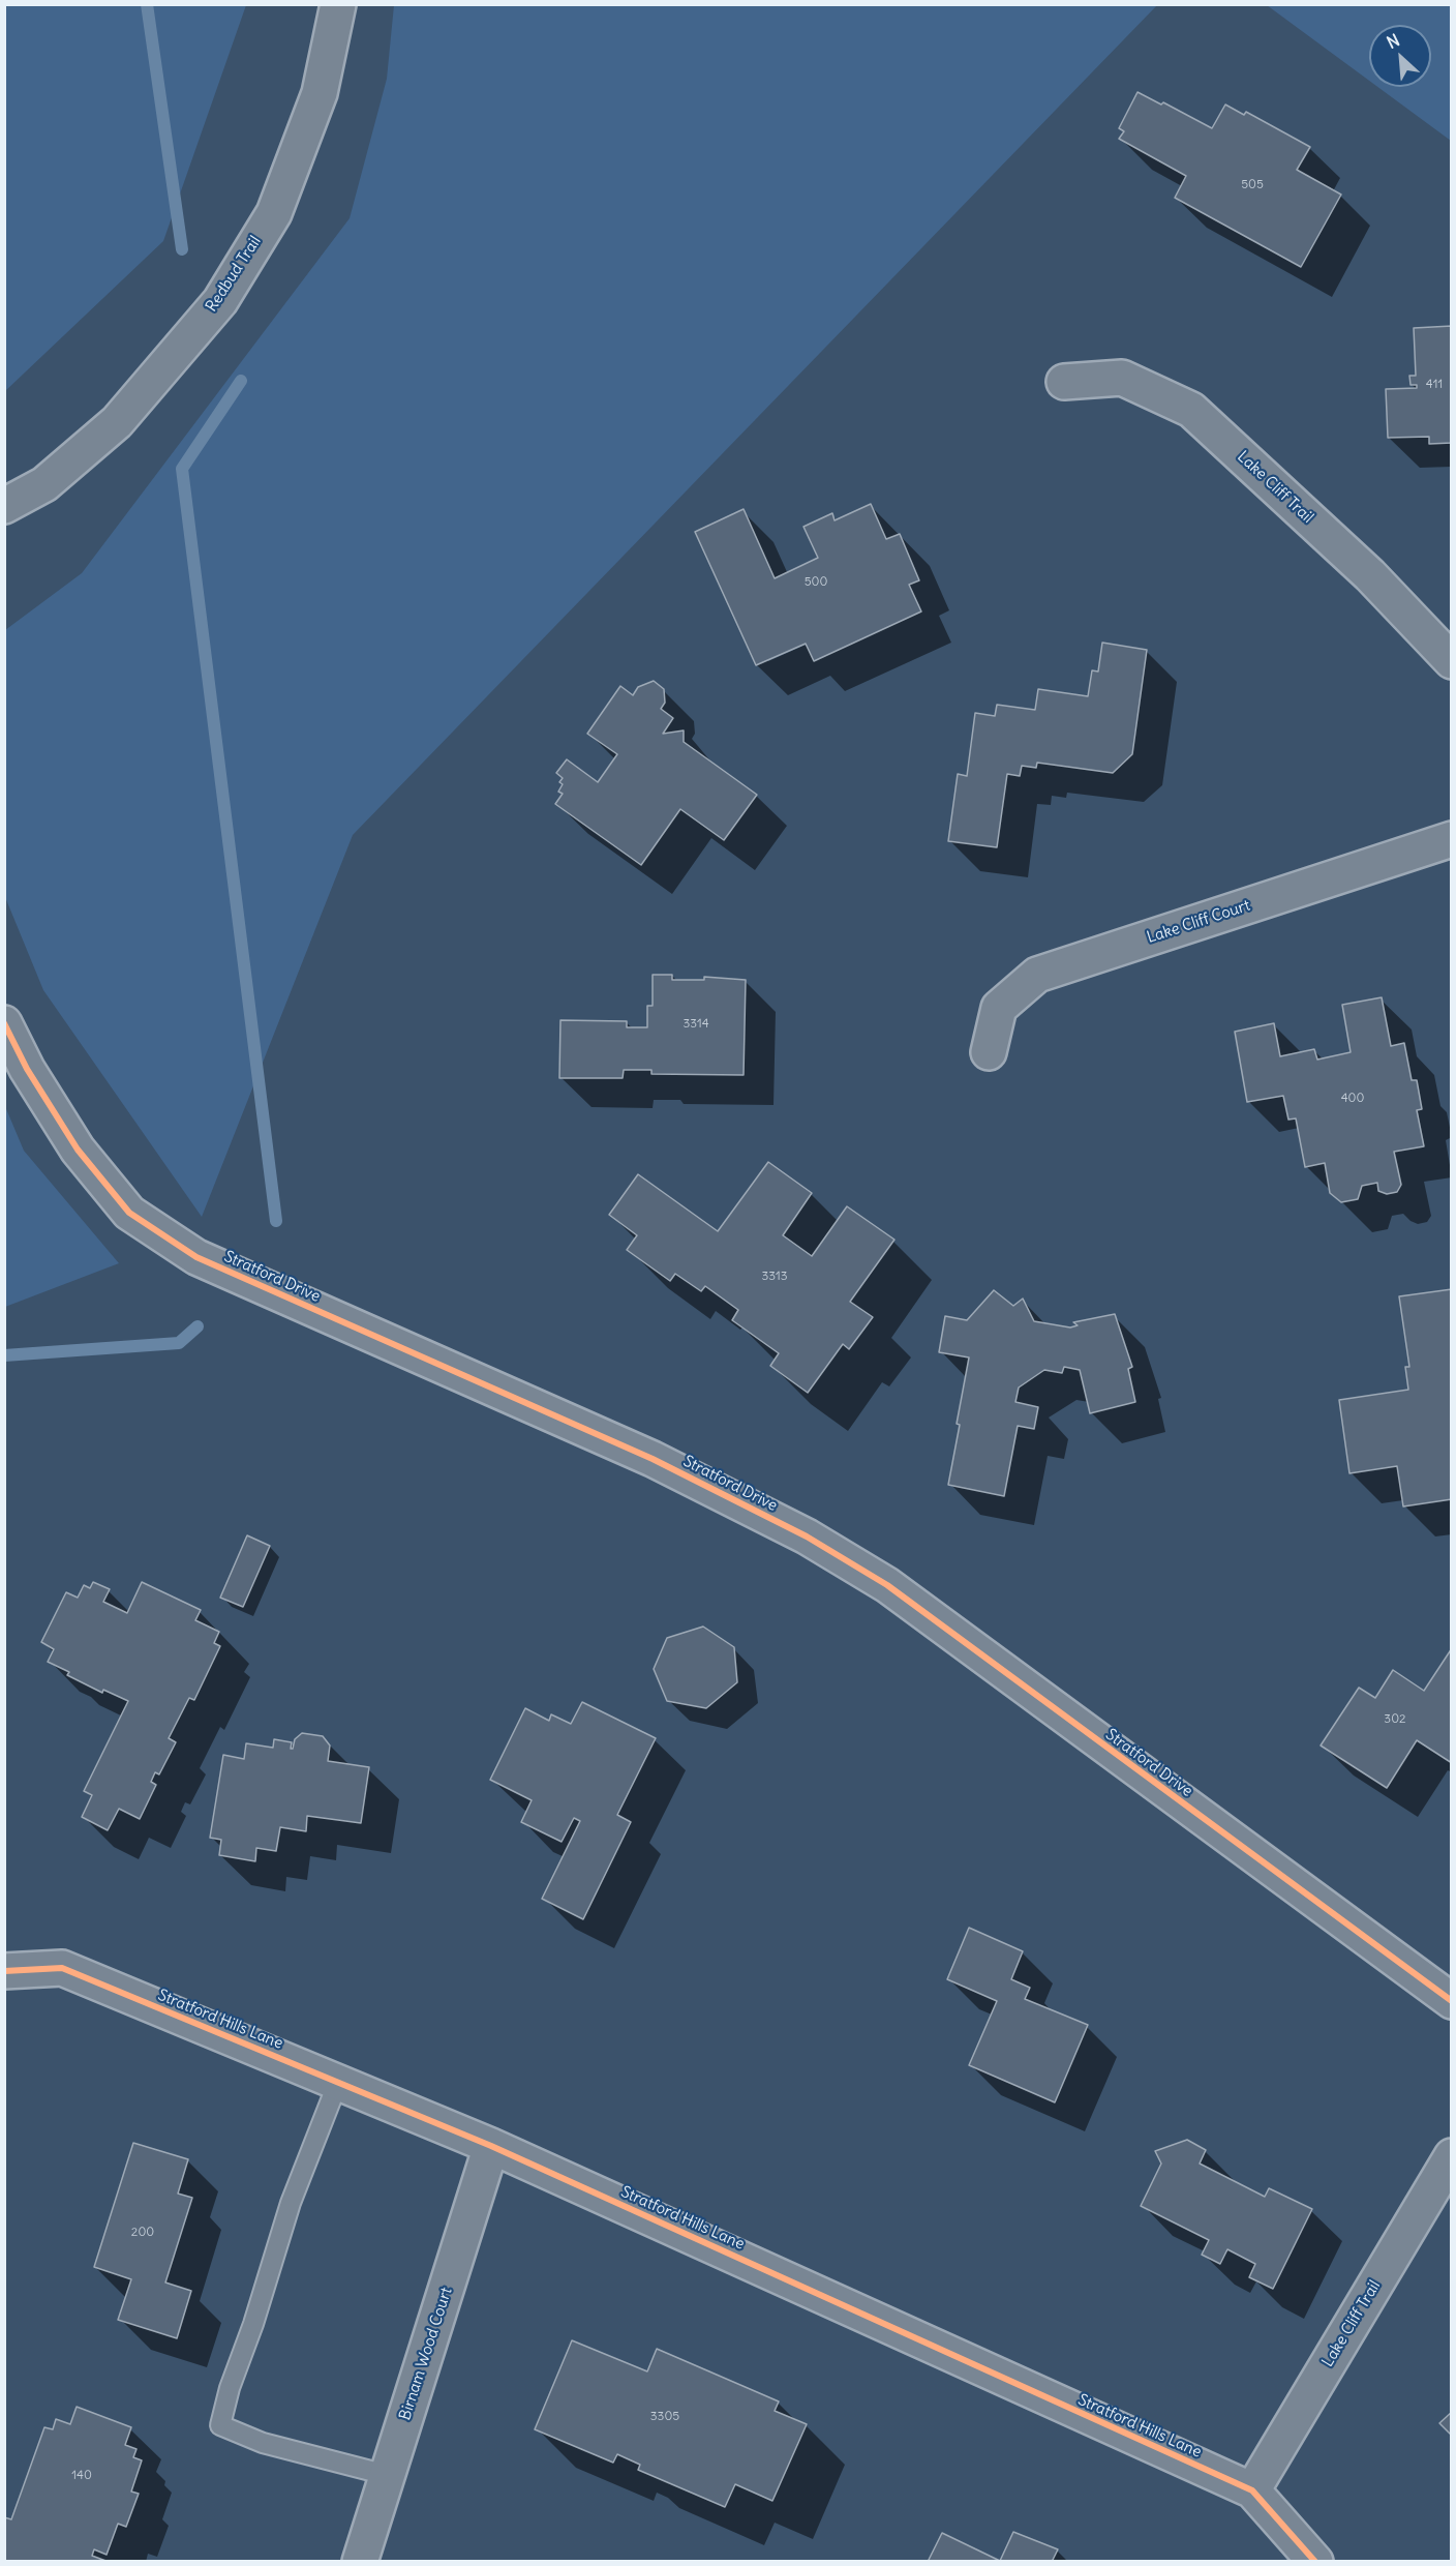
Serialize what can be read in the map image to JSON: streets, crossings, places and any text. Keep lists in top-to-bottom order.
{
  "streets": {
    "street": [
      "Redbud Trail",
      "Lake Cliff Trail",
      "Lake Cliff Court",
      "Stratford Drive",
      "Stratford Hills Lane",
      "Birnam Wood Court"
    ]
  },
  "crossings": [
    ["Lake Cliff Trail", "Stratford Hills Lane"],
    ["Stratford Hills Lane", "Birnam Wood Court"]
  ],
  "house_numbers": [
    "505",
    "411",
    "500",
    "3314",
    "400",
    "3313",
    "302",
    "200",
    "3305",
    "140"
  ],
  "north": "top left"
}
